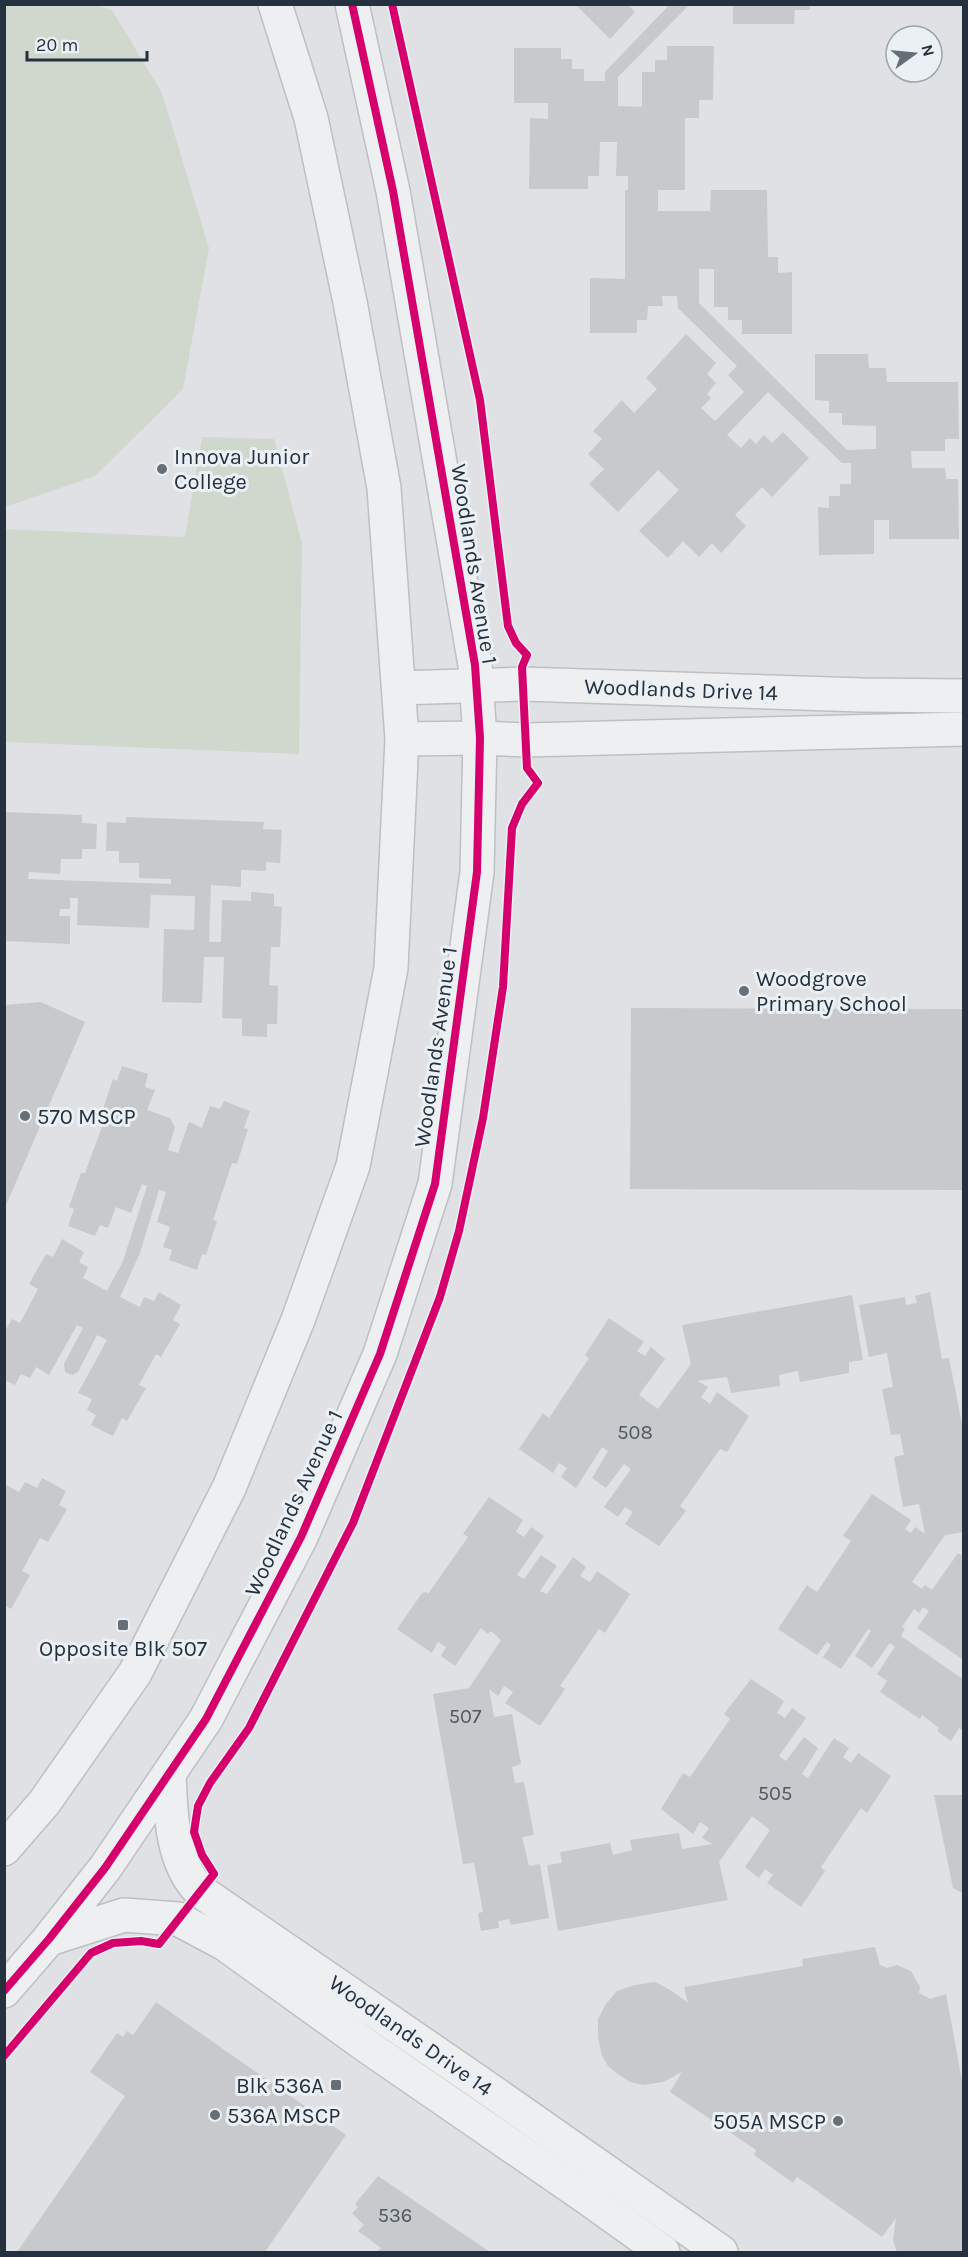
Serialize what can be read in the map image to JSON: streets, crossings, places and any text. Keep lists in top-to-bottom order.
{
  "streets": {
    "street": ["Woodlands Avenue 1", "Woodlands Drive 14"]
  },
  "crossings": [
    ["Woodlands Avenue 1", "Woodlands Drive 14"]
  ],
  "places": {
    "other": [
      "Innova Junior College",
      "Woodgrove Primary School",
      "570 MSCP",
      "536A MSCP",
      "505A MSCP"
    ],
    "transit": ["Opposite Blk 507", "Blk 536A"]
  },
  "house_numbers": [
    "508",
    "507",
    "505",
    "536"
  ],
  "scale_bar": "20 m",
  "north": "right"
}
